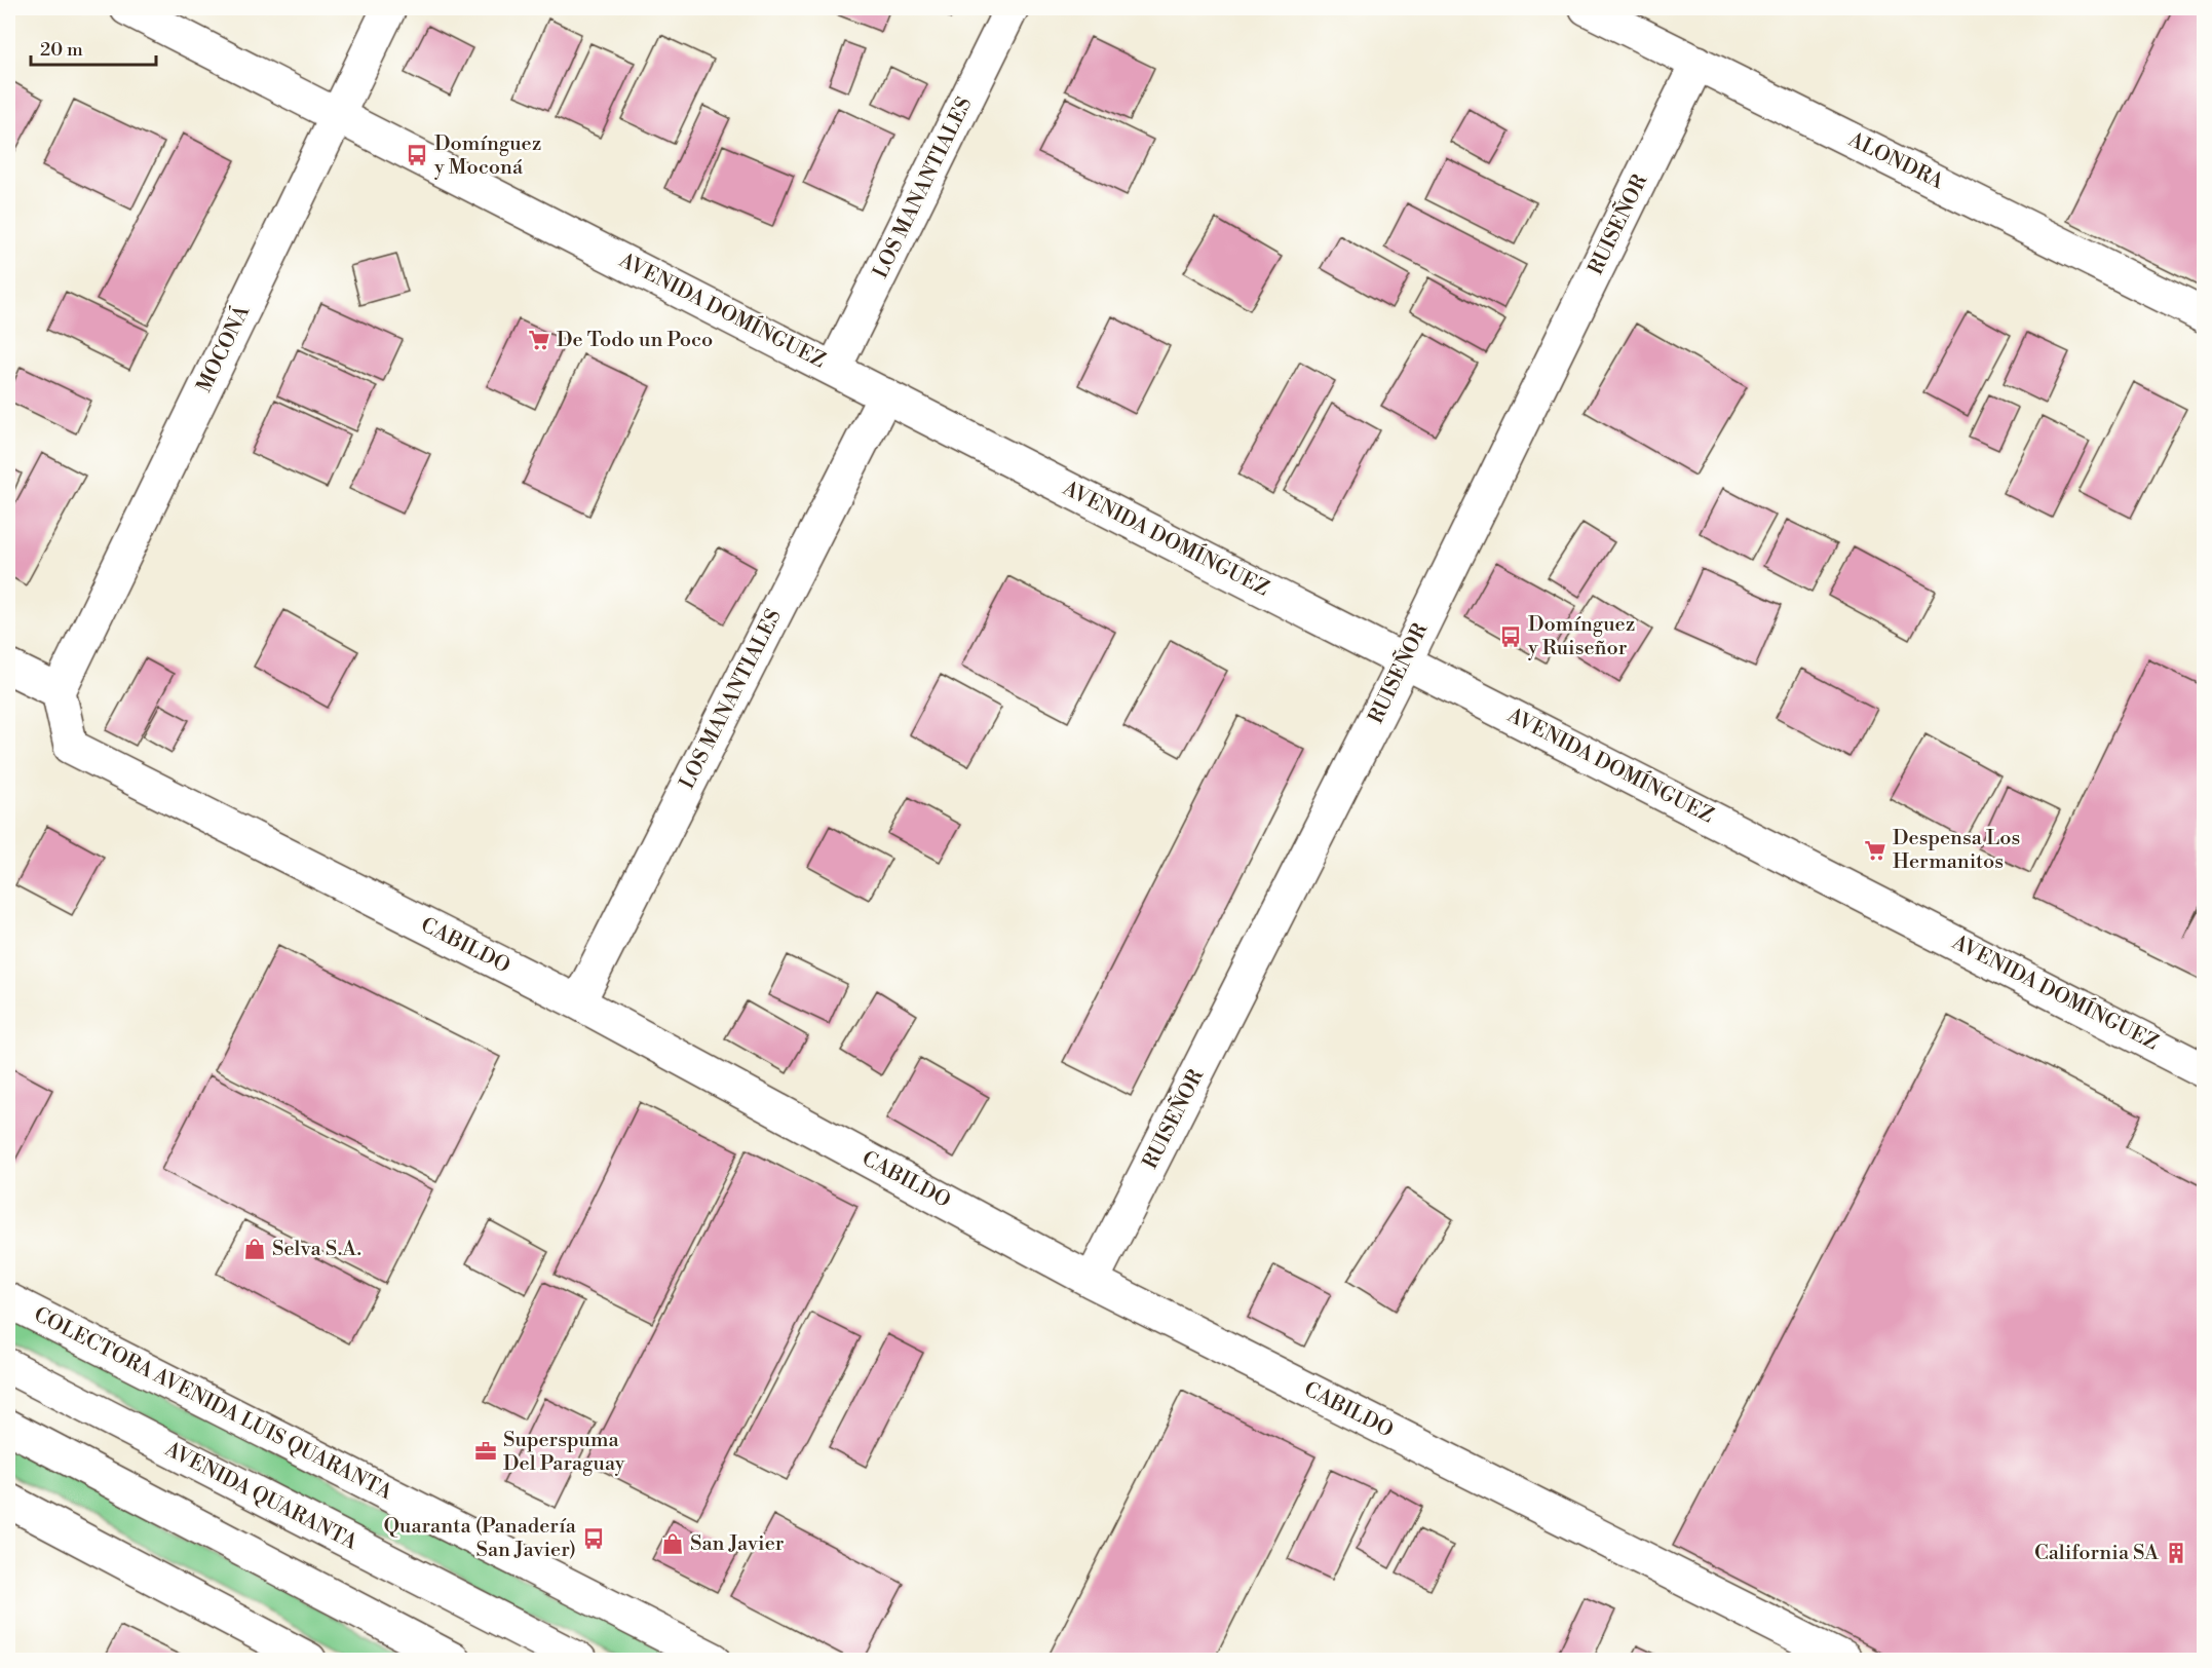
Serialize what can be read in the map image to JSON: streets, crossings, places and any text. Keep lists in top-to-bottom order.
{
  "streets": {
    "main road": [
      "ALONDRA",
      "LOS MANANTIALES",
      "RUISEÑOR",
      "AVENIDA DOMÍNGUEZ",
      "MOCONÁ",
      "CABILDO",
      "COLECTORA AVENIDA LUIS QUARANTA",
      "AVENIDA QUARANTA"
    ]
  },
  "crossings": [
    ["ALONDRA", "RUISEÑOR"],
    ["LOS MANANTIALES", "AVENIDA DOMÍNGUEZ"],
    ["LOS MANANTIALES", "CABILDO"],
    ["RUISEÑOR", "AVENIDA DOMÍNGUEZ"],
    ["RUISEÑOR", "CABILDO"],
    ["AVENIDA DOMÍNGUEZ", "MOCONÁ"],
    ["MOCONÁ", "CABILDO"]
  ],
  "places": {
    "bus stop": ["Domínguez y Moconá", "Domínguez y Ruiseñor", "Quaranta (Panadería San Javier)"],
    "supermarket": ["De Todo un Poco", "Despensa Los Hermanitos"],
    "shop": ["Selva S.A.", "San Javier"],
    "office": ["Superspuma Del Paraguay"],
    "building": ["California SA"]
  },
  "scale_bar": "20 m"
}
